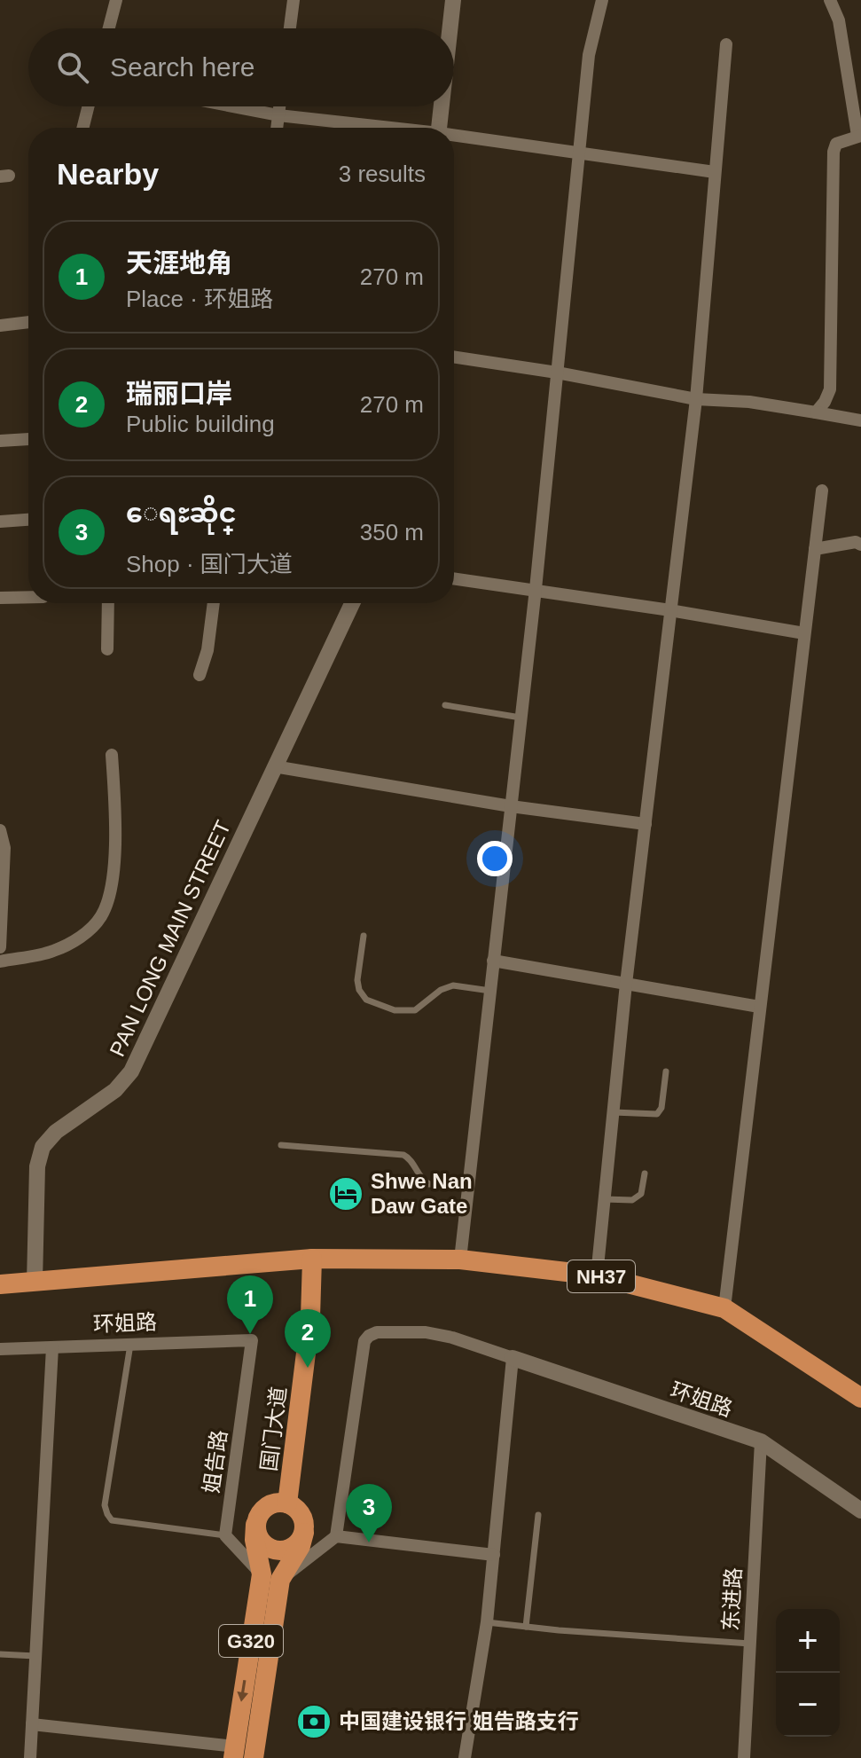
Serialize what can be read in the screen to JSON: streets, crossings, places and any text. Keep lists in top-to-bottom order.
{
  "streets": {
    "highway": ["NH37", "国门大道", "G320"],
    "street": [
      "PAN LONG MAIN STREET",
      "环姐路",
      "姐告路",
      "东进路"
    ]
  },
  "crossings": [
    ["PAN LONG MAIN STREET", "NH37"],
    ["NH37", "国门大道"],
    ["环姐路", "姐告路"],
    ["环姐路", "东进路"],
    ["国门大道", "G320"]
  ],
  "places": {
    "hotel": ["Shwe Nan Daw Gate"],
    "bank": ["中国建设银行 姐告路支行"]
  },
  "page": {
    "search": "Search here",
    "heading": ["Nearby", "3 results"],
    "list": [
      {
        "mark": "1",
        "name": "天涯地角",
        "note": "Place · 环姐路",
        "value": "270 m"
      },
      {
        "mark": "2",
        "name": "瑞丽口岸",
        "note": "Public building",
        "value": "270 m"
      },
      {
        "mark": "3",
        "name": "ေရႊဆိုင္",
        "note": "Shop · 国门大道",
        "value": "350 m"
      }
    ],
    "pins": ["1", "2", "3"],
    "map_buttons": ["+", "−"]
  }
}
